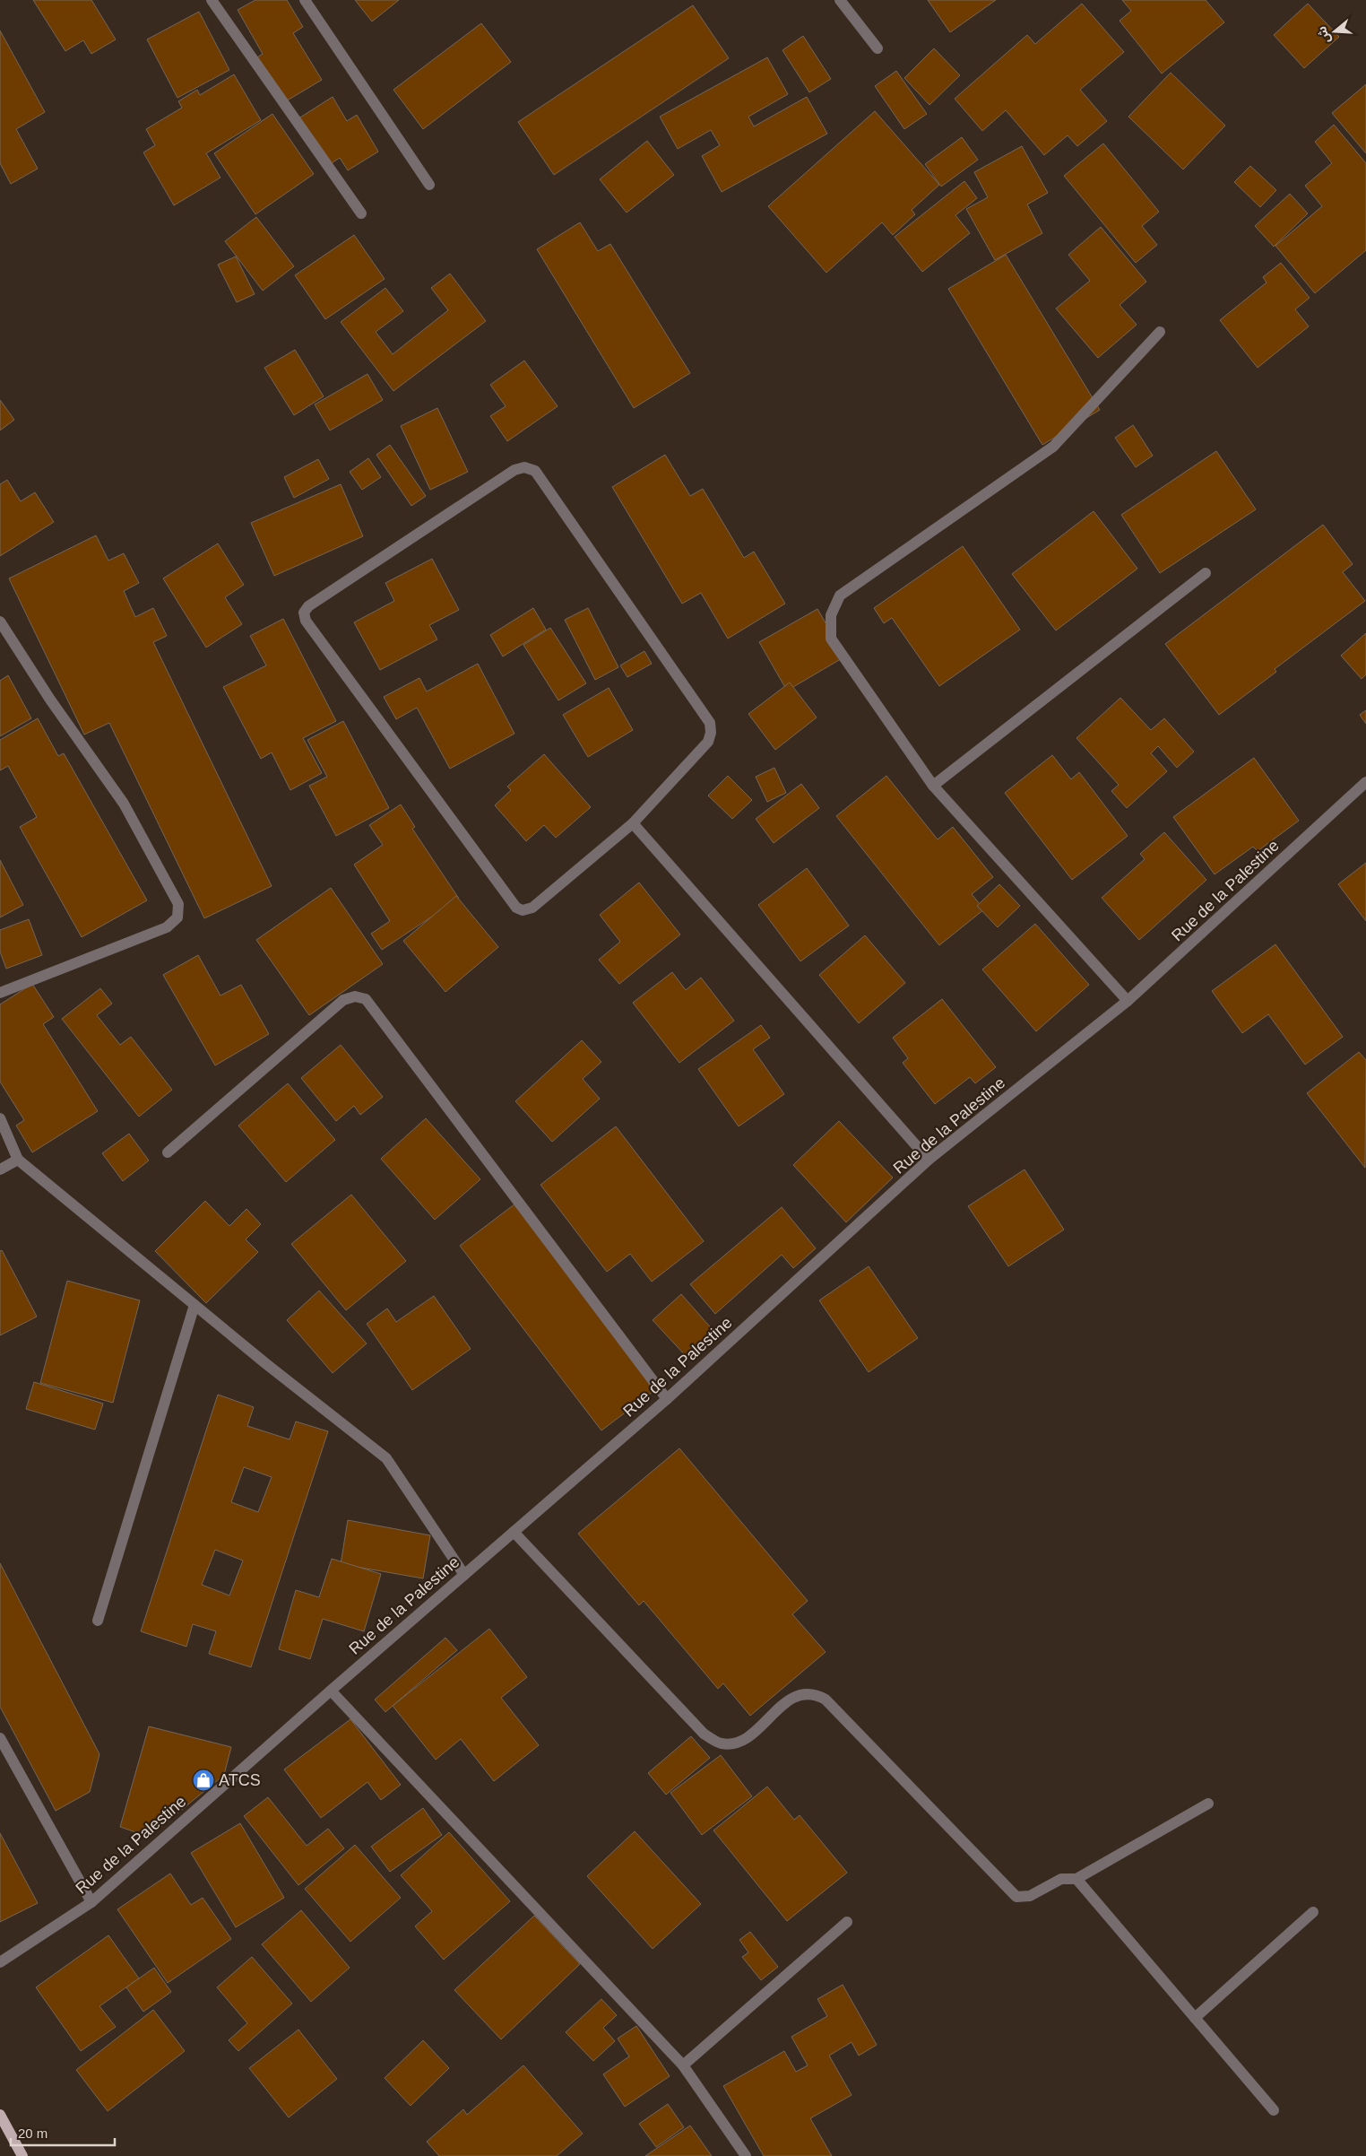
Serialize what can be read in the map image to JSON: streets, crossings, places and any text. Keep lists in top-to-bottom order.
{
  "streets": {
    "street": ["Rue de la Palestine"]
  },
  "places": {
    "shop": ["ATCS"]
  },
  "scale_bar": "20 m",
  "north": "left"
}
